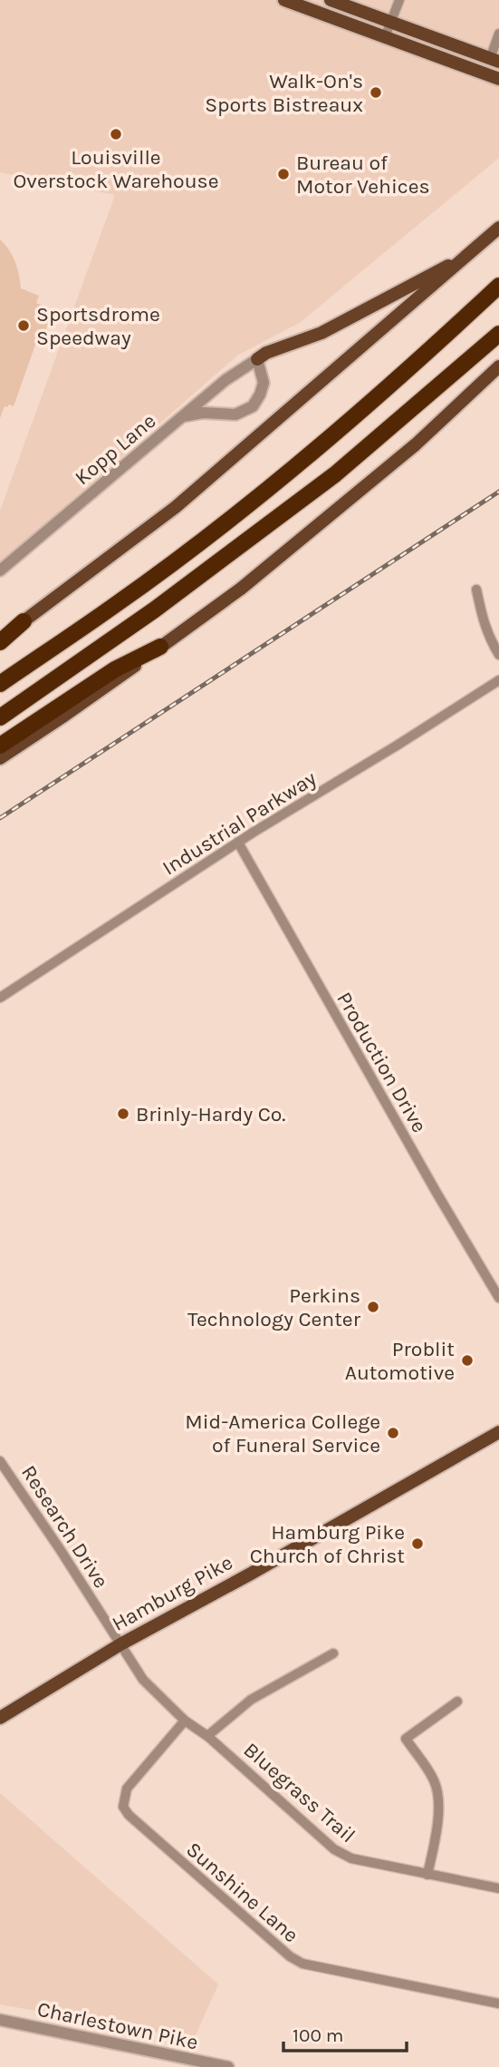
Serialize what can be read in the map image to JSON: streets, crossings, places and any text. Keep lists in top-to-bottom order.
{
  "streets": {
    "main road": ["Hamburg Pike"],
    "street": [
      "Kopp Lane",
      "Industrial Parkway",
      "Production Drive",
      "Research Drive",
      "Bluegrass Trail",
      "Sunshine Lane",
      "Charlestown Pike"
    ]
  },
  "crossings": [
    ["Industrial Parkway", "Production Drive"],
    ["Research Drive", "Hamburg Pike"],
    ["Research Drive", "Bluegrass Trail"],
    ["Hamburg Pike", "Bluegrass Trail"],
    ["Bluegrass Trail", "Sunshine Lane"]
  ],
  "places": [
    "Walk-On's Sports Bistreaux",
    "Louisville Overstock Warehouse",
    "Bureau of Motor Vehices",
    "Sportsdrome Speedway",
    "Brinly-Hardy Co.",
    "Perkins Technology Center",
    "Problit Automotive",
    "Mid-America College of Funeral Service",
    "Hamburg Pike Church of Christ"
  ],
  "scale_bar": "100 m"
}
